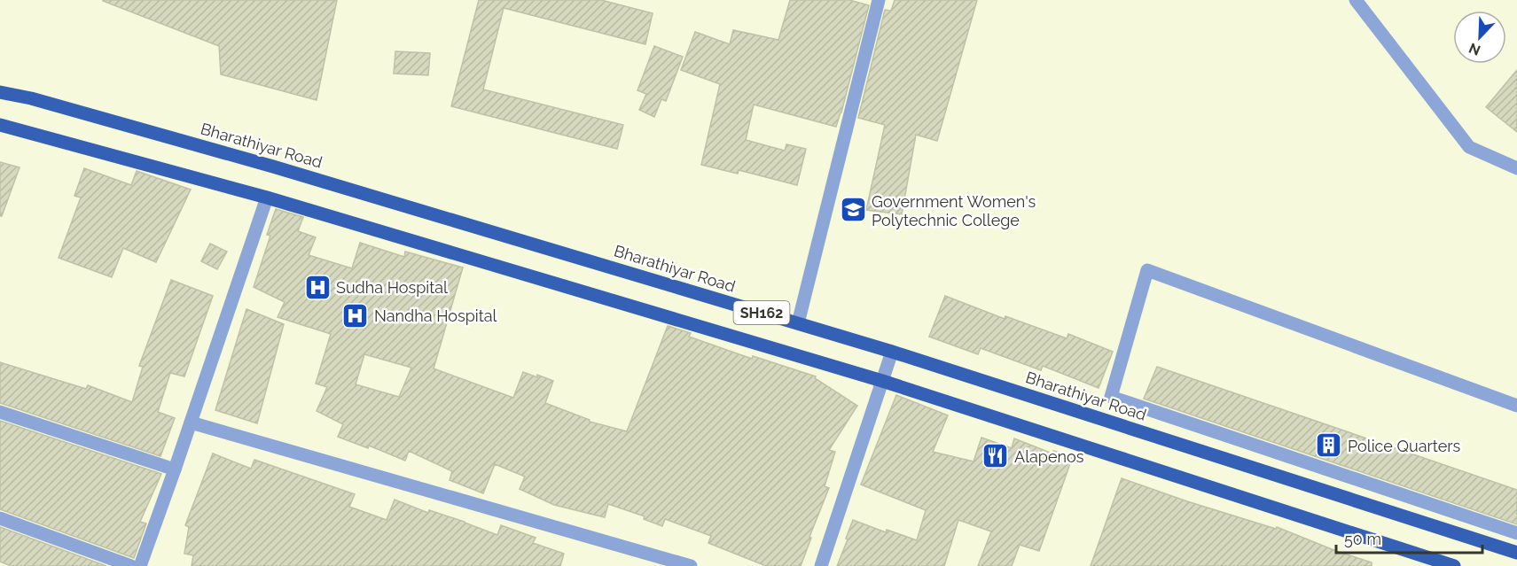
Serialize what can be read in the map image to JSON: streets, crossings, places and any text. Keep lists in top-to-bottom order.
{
  "streets": {
    "main road": ["Bharathiyar Road", "SH162"]
  },
  "places": {
    "school or university": ["Government Women's Polytechnic College"],
    "hospital": ["Sudha Hospital", "Nandha Hospital"],
    "building": ["Police Quarters"],
    "restaurant": ["Alapenos"]
  },
  "scale_bar": "50 m",
  "north": "bottom left"
}
